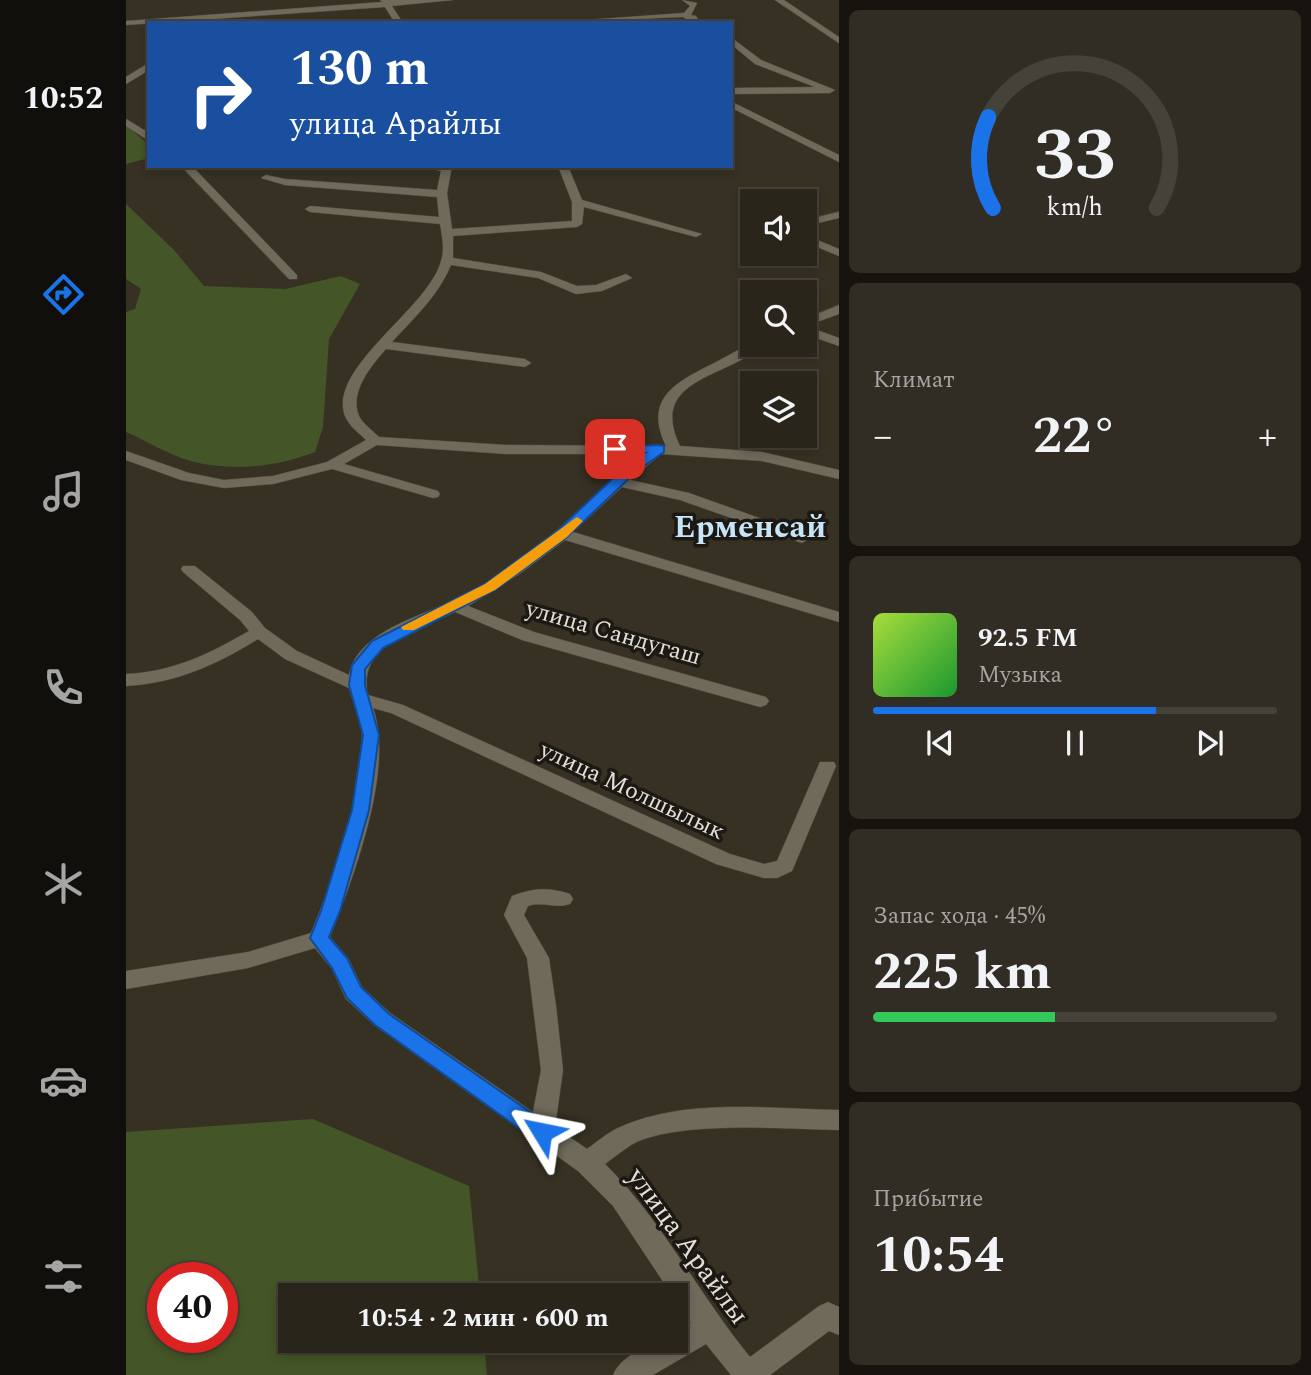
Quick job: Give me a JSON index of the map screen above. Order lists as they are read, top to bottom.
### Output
{
  "streets": {
    "street": ["улица Сандугаш", "улица Молшылык", "улица Арайлы"]
  },
  "districts": ["Ерменсай"],
  "page": {
    "tabs": "10:52",
    "turn": ["130 m", "улица Арайлы"],
    "tile": [
      "Климат",
      ["Запас хода · 45%", "225 km"],
      ["Прибытие", "10:54"]
    ],
    "heat": ["−", "22°", "+"],
    "song": ["92.5 FM", "Музыка"],
    "limit": "40",
    "trip": "10:54 · 2 мин · 600 m",
    "gauge": ["33", "km/h"]
  }
}
